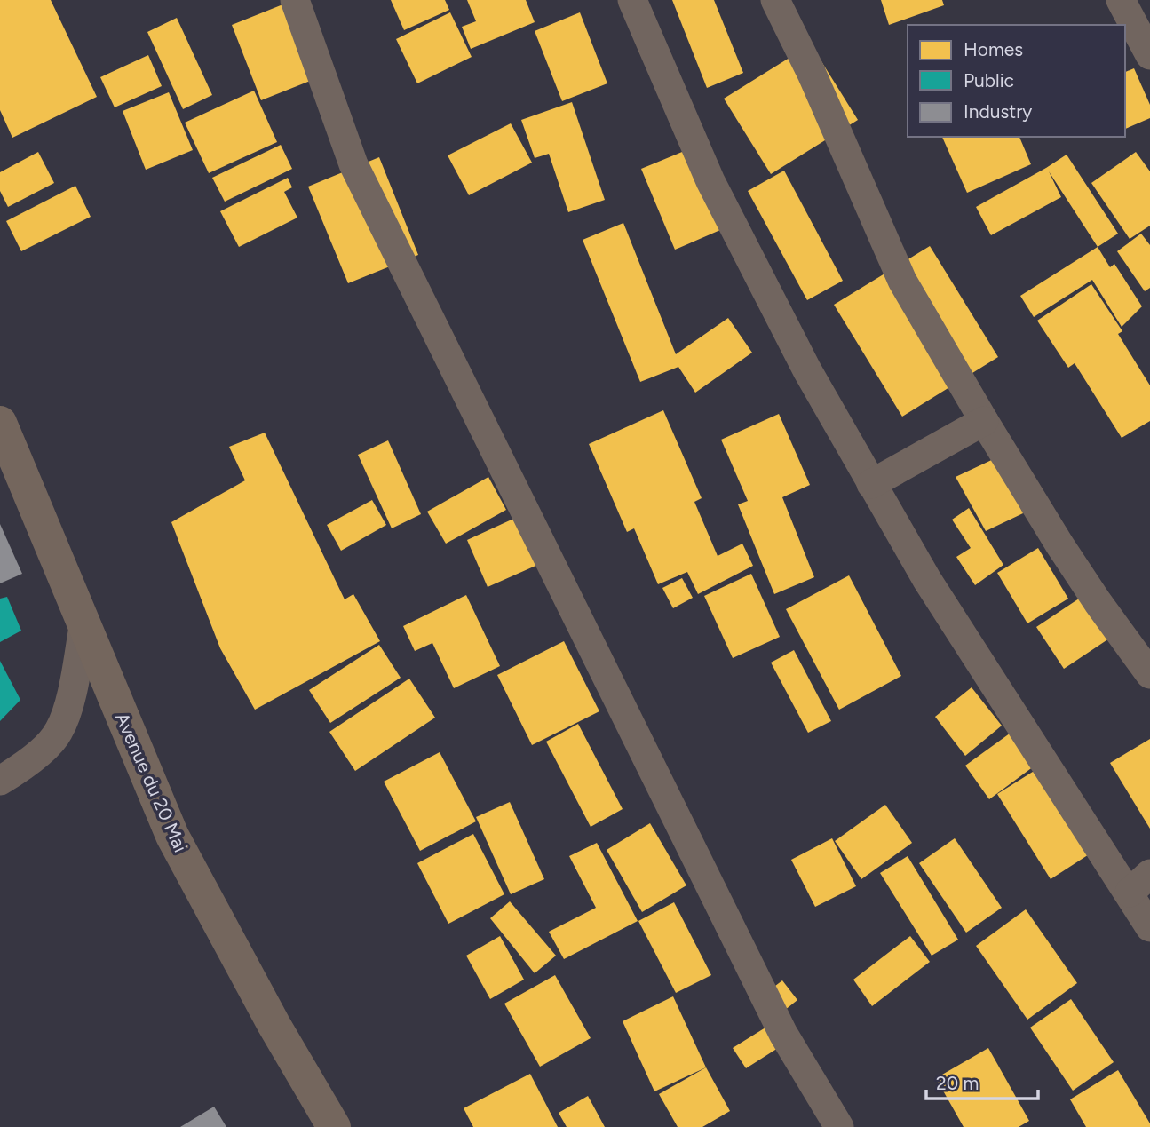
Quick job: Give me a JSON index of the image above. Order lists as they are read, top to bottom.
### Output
{
  "streets": {
    "main road": ["Avenue du 20 Mai"]
  },
  "legend": ["Homes", "Public", "Industry"],
  "scale_bar": "20 m"
}
